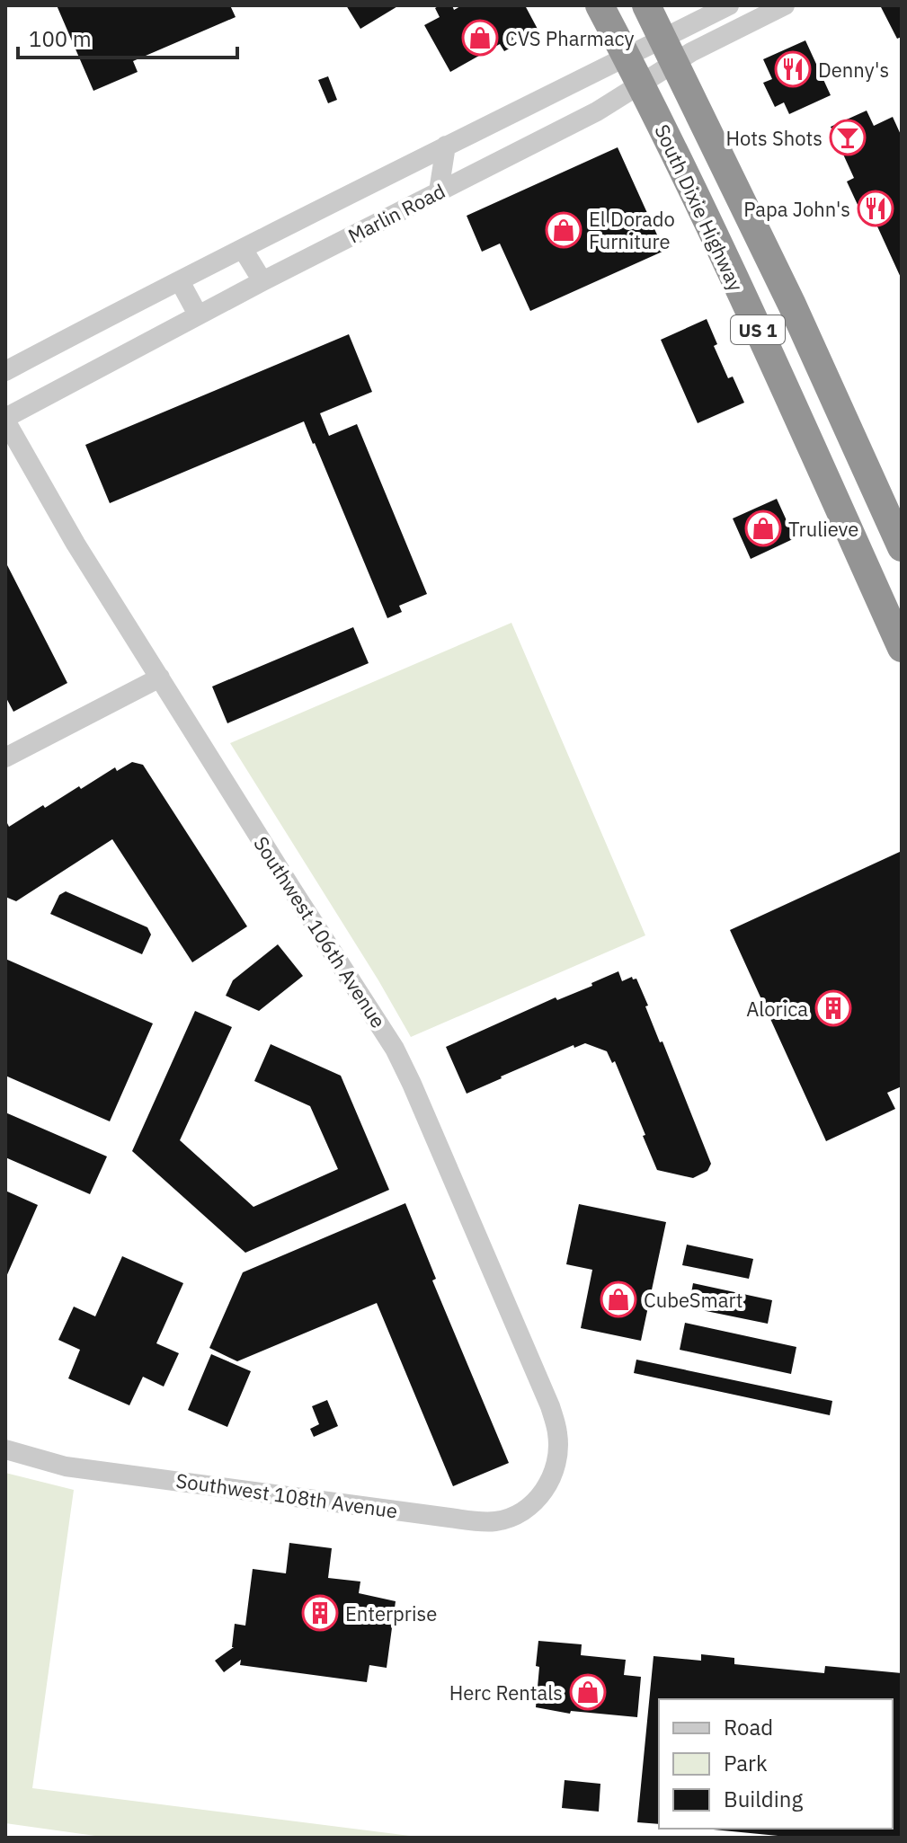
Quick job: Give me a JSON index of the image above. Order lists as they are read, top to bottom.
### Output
{
  "streets": {
    "highway": ["South Dixie Highway", "US 1"],
    "street": ["Marlin Road", "Southwest 106th Avenue", "Southwest 108th Avenue"]
  },
  "crossings": [
    ["South Dixie Highway", "Marlin Road"],
    ["Marlin Road", "Southwest 106th Avenue"],
    ["Southwest 106th Avenue", "Southwest 108th Avenue"]
  ],
  "places": {
    "shop": [
      "CVS Pharmacy",
      "El Dorado Furniture",
      "Trulieve",
      "CubeSmart",
      "Herc Rentals"
    ],
    "restaurant": ["Denny's", "Papa John's"],
    "bar": ["Hots Shots"],
    "building": ["Alorica", "Enterprise"]
  },
  "legend": ["Road", "Park", "Building"],
  "scale_bar": "100 m"
}
